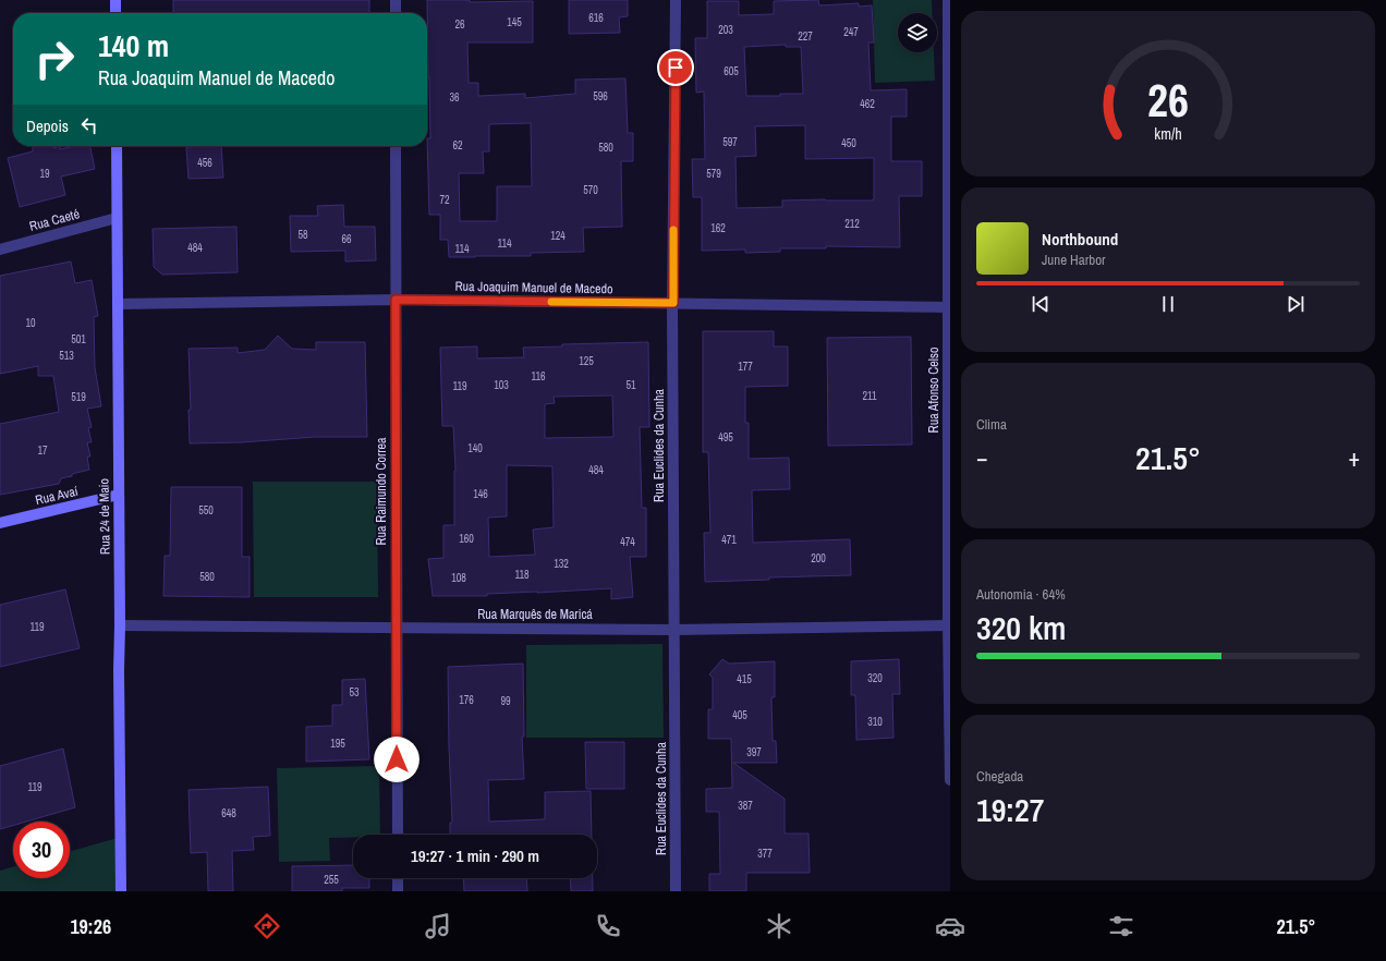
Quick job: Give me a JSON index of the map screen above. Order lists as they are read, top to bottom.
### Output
{
  "streets": {
    "street": [
      "Rua Caeté",
      "Rua Joaquim Manuel de Macedo",
      "Rua Afonso Celso",
      "Rua Euclides da Cunha",
      "Rua Raimundo Correa",
      "Rua Avaí",
      "Rua 24 de Maio",
      "Rua Marquês de Maricá"
    ]
  },
  "crossings": [
    ["Rua Caeté", "Rua 24 de Maio"],
    ["Rua Joaquim Manuel de Macedo", "Rua Afonso Celso"],
    ["Rua Joaquim Manuel de Macedo", "Rua Euclides da Cunha"],
    ["Rua Joaquim Manuel de Macedo", "Rua Raimundo Correa"],
    ["Rua Joaquim Manuel de Macedo", "Rua 24 de Maio"],
    ["Rua Afonso Celso", "Rua Marquês de Maricá"],
    ["Rua Euclides da Cunha", "Rua Marquês de Maricá"],
    ["Rua Raimundo Correa", "Rua Marquês de Maricá"],
    ["Rua Avaí", "Rua 24 de Maio"],
    ["Rua 24 de Maio", "Rua Marquês de Maricá"]
  ],
  "house_numbers": [
    "616",
    "145",
    "26",
    "203",
    "247",
    "227",
    "605",
    "596",
    "36",
    "462",
    "597",
    "450",
    "62",
    "580",
    "456",
    "19",
    "579",
    "570",
    "72",
    "212",
    "162",
    "58",
    "124",
    "66",
    "114",
    "484",
    "114",
    "10",
    "501",
    "513",
    "125",
    "177",
    "116",
    "103",
    "51",
    "119",
    "211",
    "519",
    "495",
    "140",
    "17",
    "484",
    "146",
    "550",
    "160",
    "471",
    "474",
    "200",
    "132",
    "118",
    "580",
    "108",
    "119",
    "320",
    "415",
    "53",
    "176",
    "99",
    "405",
    "310",
    "195",
    "397",
    "119",
    "387",
    "648",
    "377",
    "255"
  ],
  "page": {
    "turn": ["140 m", "Rua Joaquim Manuel de Macedo"],
    "then": "Depois",
    "song": ["Northbound", "June Harbor"],
    "tile": [
      "Clima",
      ["Autonomia · 64%", "320 km"],
      ["Chegada", "19:27"]
    ],
    "heat": ["−", "21.5°", "+"],
    "limit": "30",
    "trip": "19:27 · 1 min · 290 m",
    "tabs": ["19:26", "21.5°"],
    "gauge": ["26", "km/h"]
  }
}
